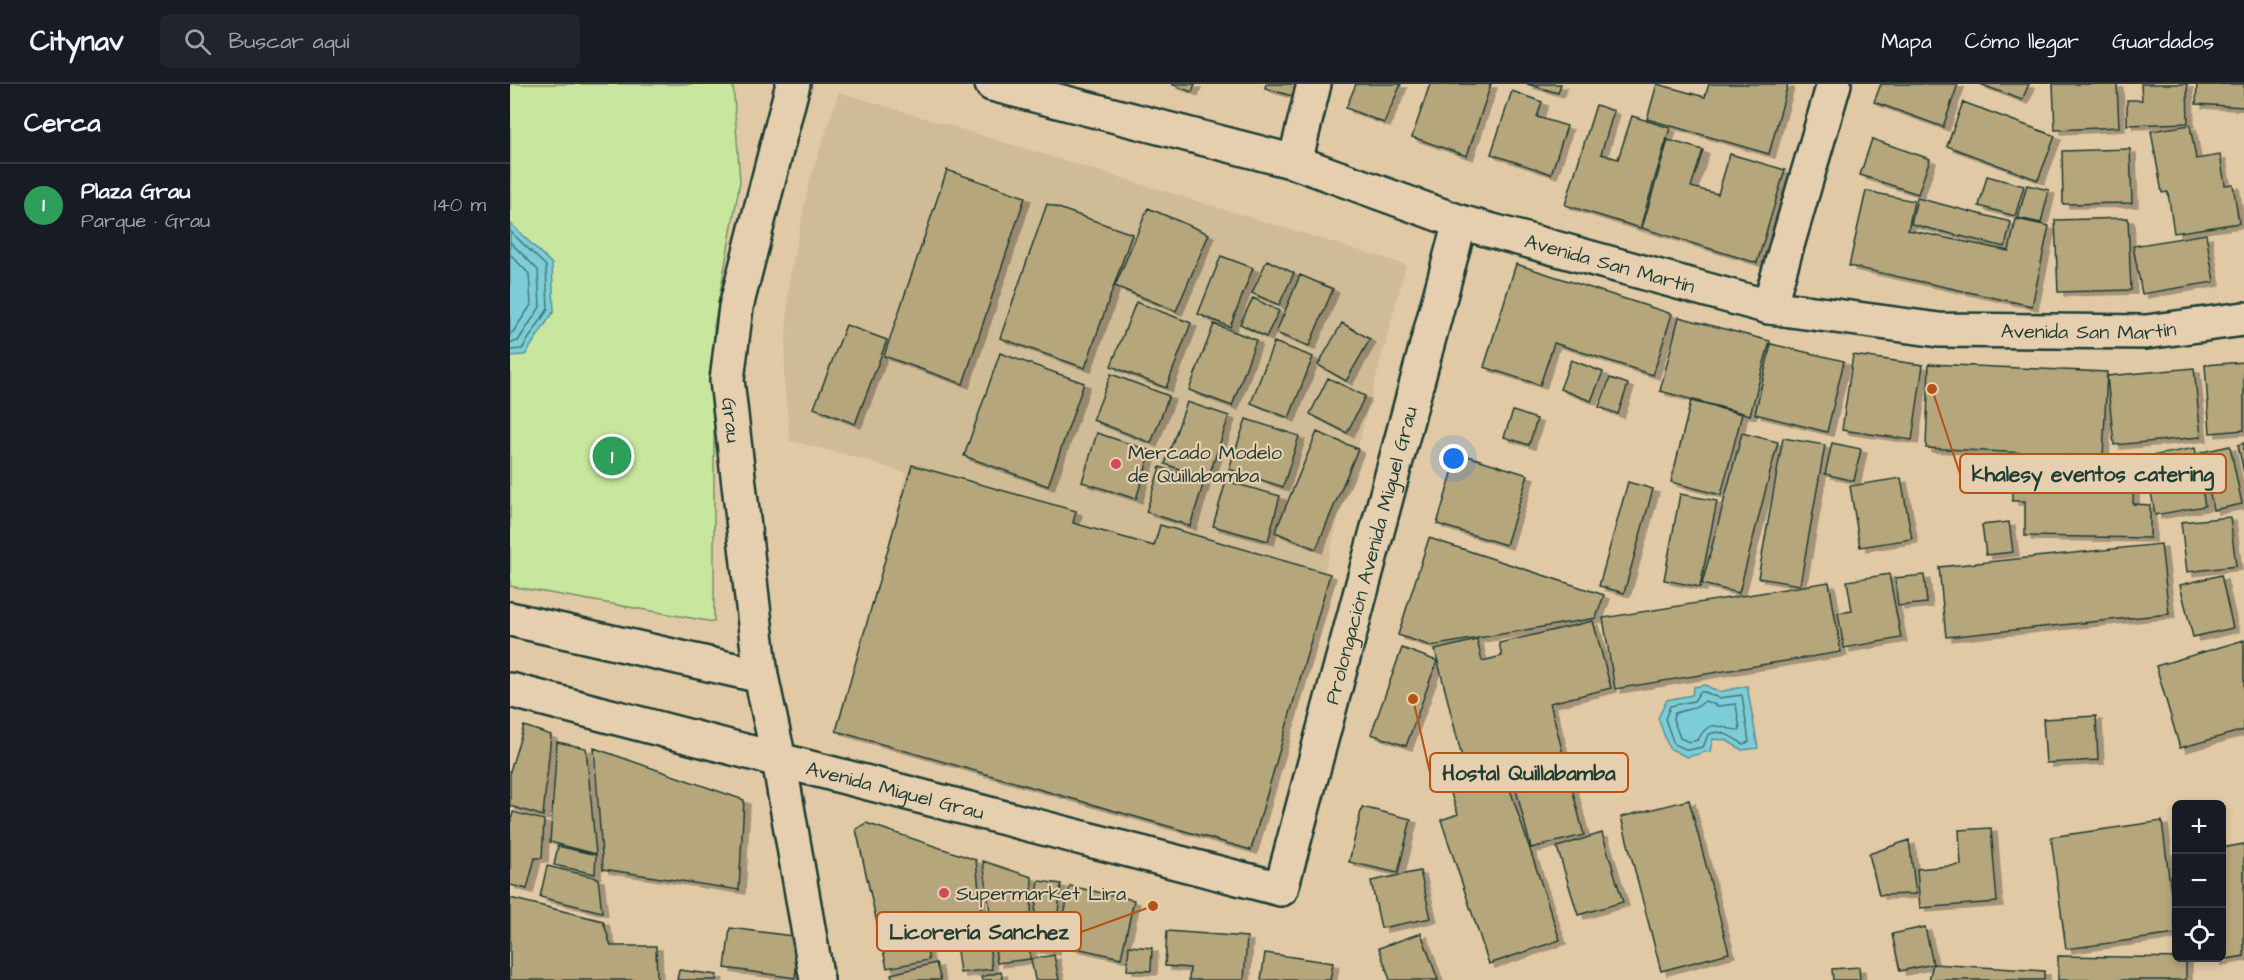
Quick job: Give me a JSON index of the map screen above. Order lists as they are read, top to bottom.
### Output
{
  "streets": {
    "main road": [
      "Avenida San Martín",
      "Grau",
      "Prolongación Avenida Miguel Grau",
      "Avenida Miguel Grau"
    ]
  },
  "crossings": [
    ["Avenida San Martín", "Prolongación Avenida Miguel Grau"],
    ["Grau", "Avenida Miguel Grau"],
    ["Prolongación Avenida Miguel Grau", "Avenida Miguel Grau"]
  ],
  "places": [
    "khalesy eventos catering",
    "Mercado Modelo de Quillabamba",
    "Hostal Quillabamba",
    "Supermarket Lira",
    "Licorería Sanchez"
  ],
  "page": {
    "header": "Citynav",
    "search": "Buscar aquí",
    "nav": ["Mapa", "Cómo llegar", "Guardados"],
    "heading": "Cerca",
    "list": [
      {
        "mark": "1",
        "name": "Plaza Grau",
        "note": "Parque · Grau",
        "value": "140 m"
      }
    ],
    "pins": "1",
    "map_buttons": ["+", "−"]
  }
}
